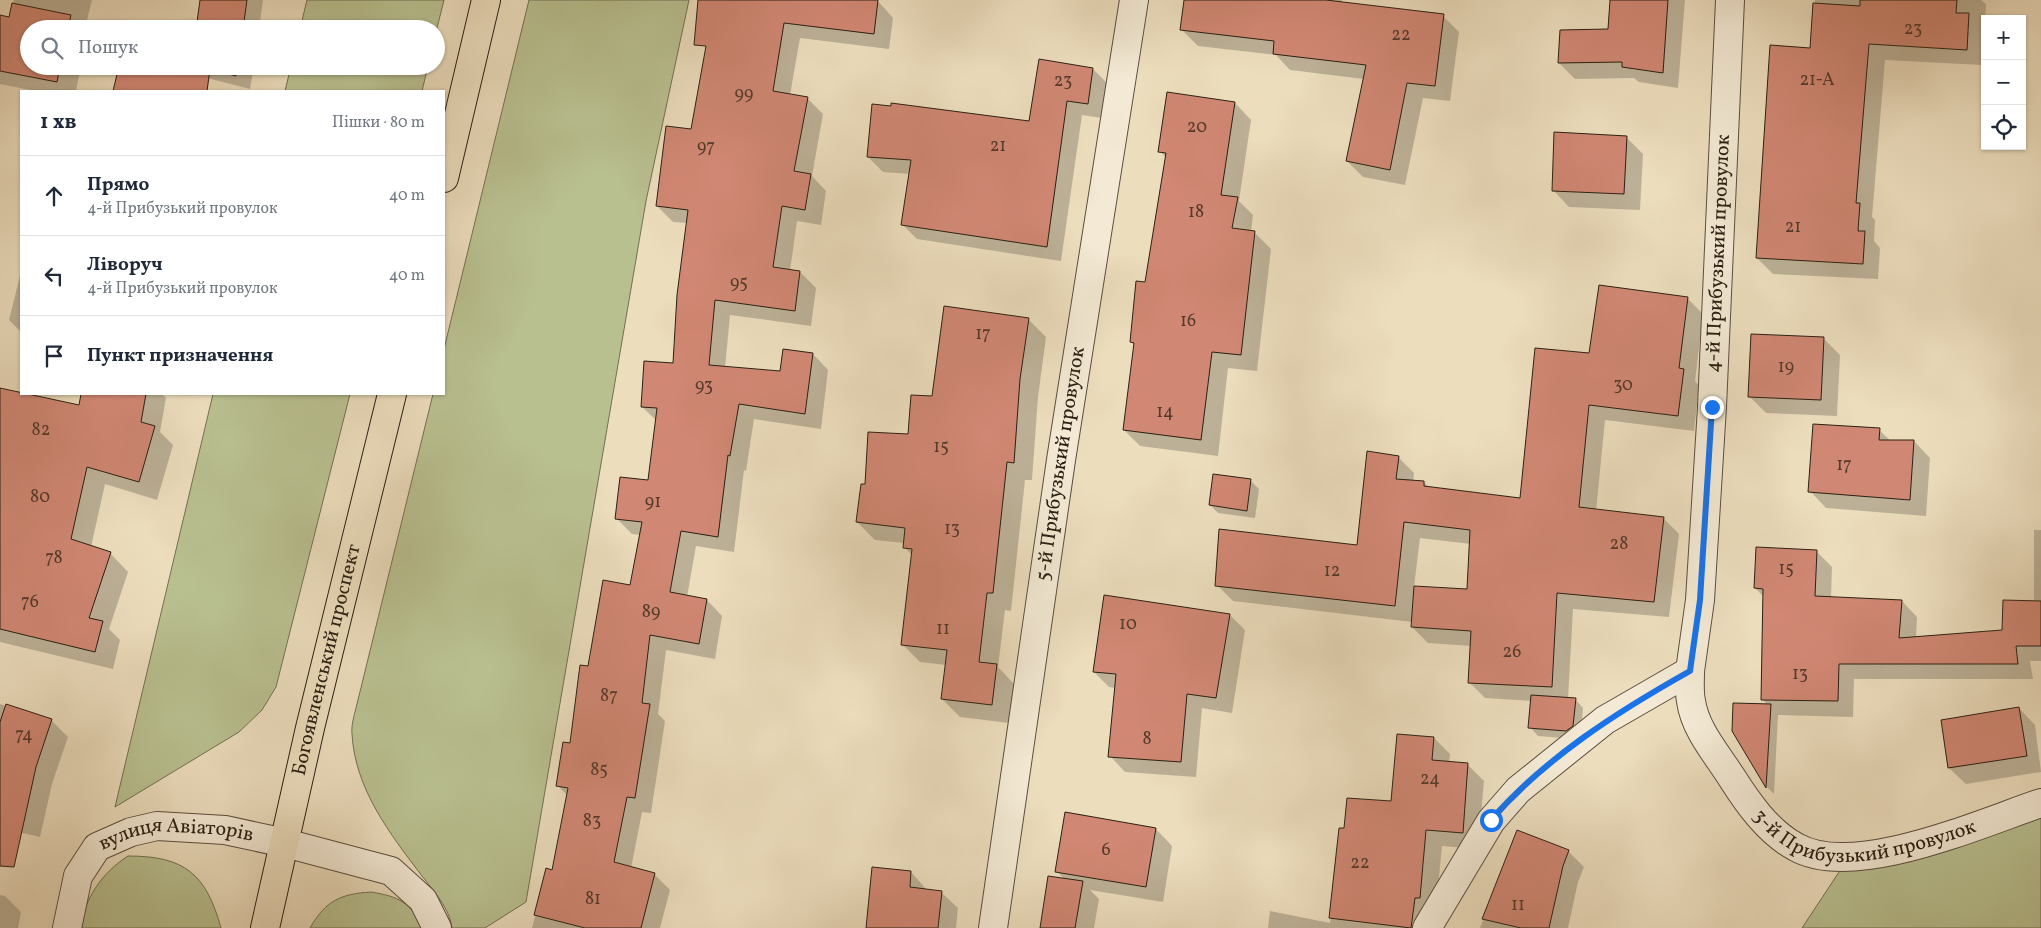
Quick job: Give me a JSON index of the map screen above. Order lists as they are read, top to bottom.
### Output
{
  "streets": {
    "main road": ["Богоявленський проспект"],
    "street": [
      "4-й Прибузький провулок",
      "5-й Прибузький провулок",
      "3-й Прибузький провулок",
      "вулиця Авіаторів"
    ]
  },
  "crossings": [
    ["4-й Прибузький провулок", "3-й Прибузький провулок"],
    ["Богоявленський проспект", "вулиця Авіаторів"]
  ],
  "house_numbers": [
    "23",
    "22",
    "21-А",
    "23",
    "99",
    "20",
    "21",
    "97",
    "18",
    "21",
    "95",
    "16",
    "17",
    "19",
    "30",
    "93",
    "14",
    "82",
    "15",
    "17",
    "80",
    "91",
    "13",
    "28",
    "78",
    "15",
    "12",
    "76",
    "89",
    "10",
    "11",
    "26",
    "13",
    "87",
    "74",
    "8",
    "85",
    "24",
    "83",
    "6",
    "22",
    "81",
    "11"
  ],
  "page": {
    "map_buttons": ["+", "−"],
    "search": "Пошук",
    "heading": ["1 хв", "Пішки · 80 m"],
    "list": [
      ["Прямо", "4-й Прибузький провулок", "40 m"],
      ["Ліворуч", "4-й Прибузький провулок", "40 m"],
      "Пункт призначення"
    ]
  }
}
